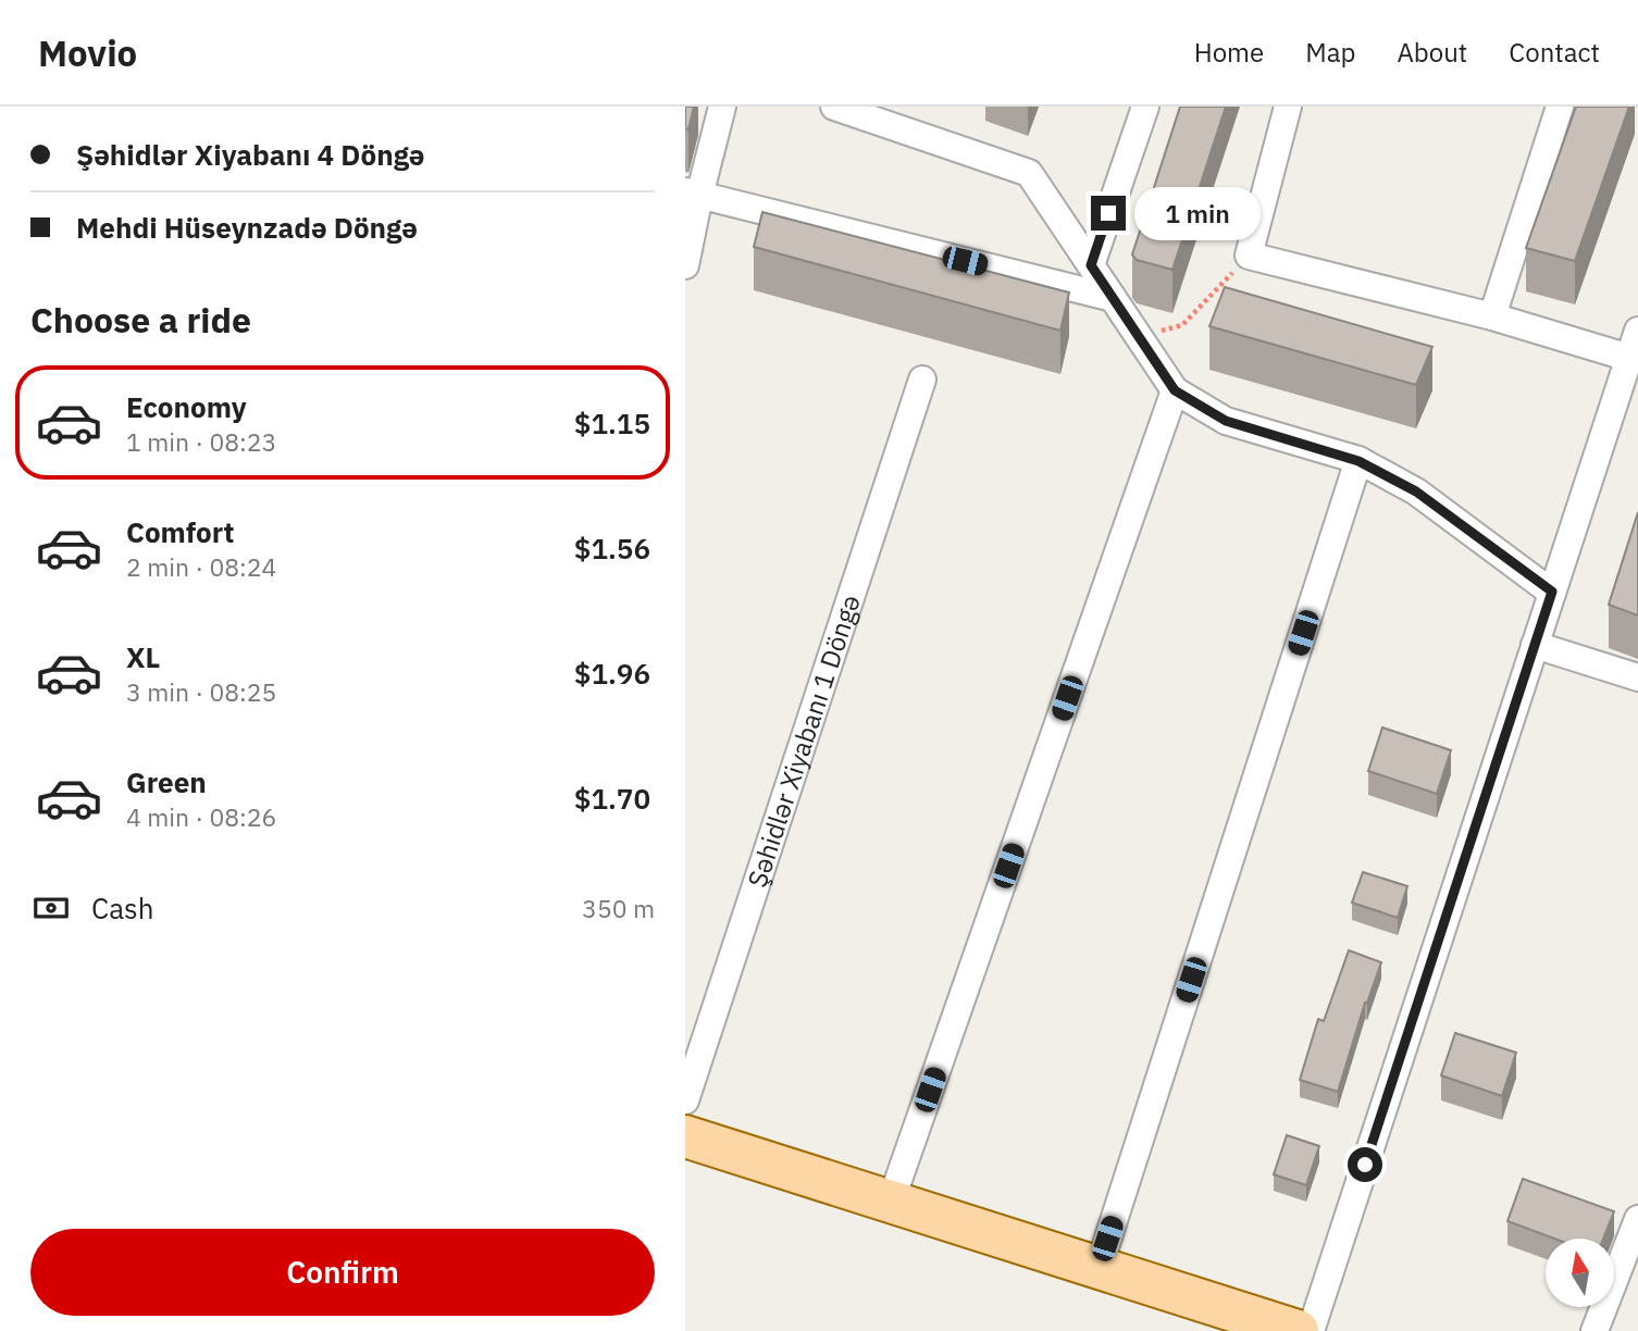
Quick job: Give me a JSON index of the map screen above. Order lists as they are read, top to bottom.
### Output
{
  "streets": {
    "street": ["Şəhidlər Xiyabanı 1 Döngə"]
  },
  "north": "top",
  "page": {
    "header": "Movio",
    "nav": [
      "Home",
      "Map",
      "About",
      "Contact"
    ],
    "banner": ["Şəhidlər Xiyabanı 4 Döngə", "Mehdi Hüseynzadə Döngə"],
    "bubble": "1 min",
    "heading": "Choose a ride",
    "list": [
      {
        "name": "Economy",
        "note": "1 min · 08:23",
        "value": "$1.15"
      },
      {
        "name": "Comfort",
        "note": "2 min · 08:24",
        "value": "$1.56"
      },
      {
        "name": "XL",
        "note": "3 min · 08:25",
        "value": "$1.96"
      },
      {
        "name": "Green",
        "note": "4 min · 08:26",
        "value": "$1.70"
      }
    ],
    "pay": ["Cash", "350 m"],
    "buttons": "Confirm"
  }
}
